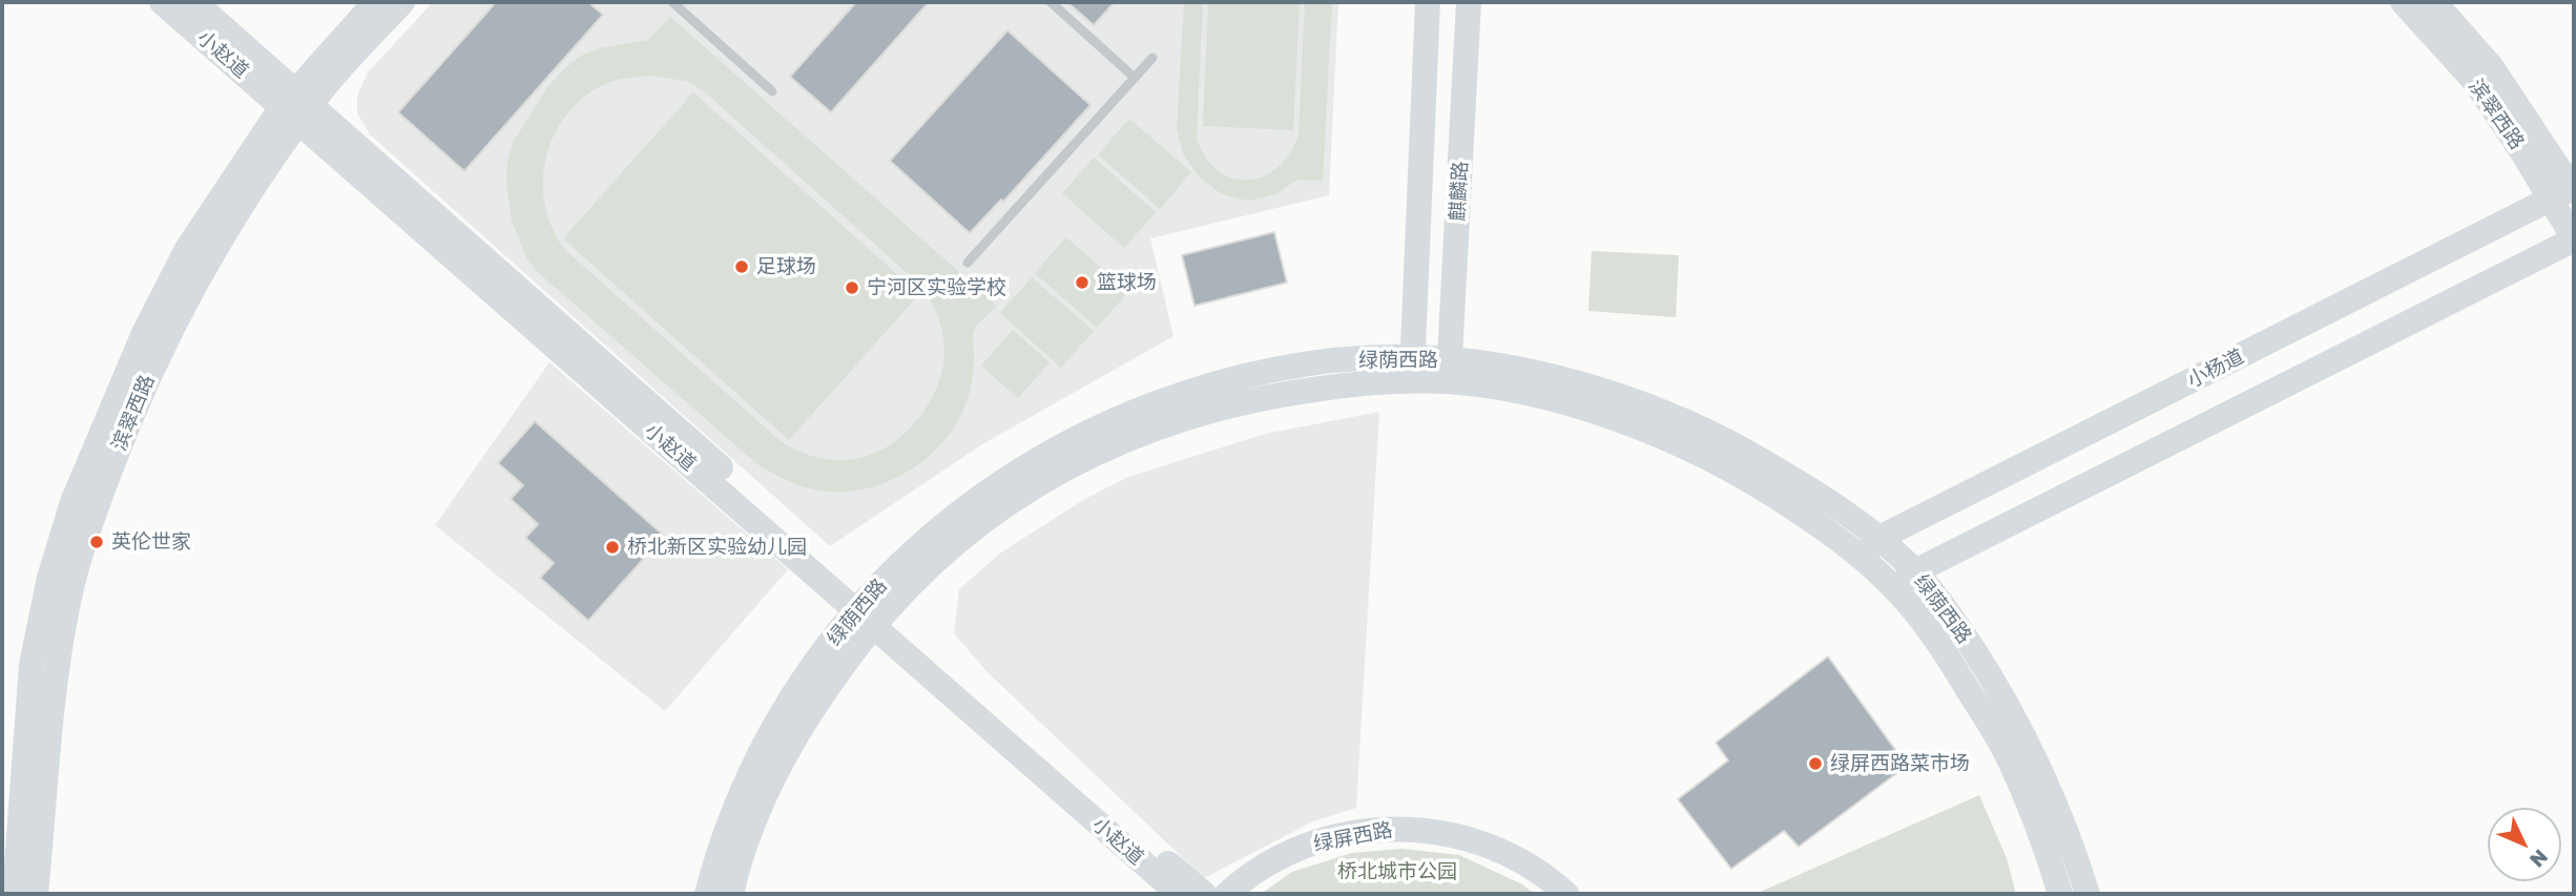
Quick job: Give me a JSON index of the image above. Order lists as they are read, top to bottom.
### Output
{
  "streets": {
    "main road": [
      "小赵道",
      "滨翠西路",
      "麒麟路",
      "绿荫西路",
      "小杨道",
      "绿屏西路"
    ]
  },
  "crossings": [
    ["小赵道", "滨翠西路"],
    ["小赵道", "绿荫西路"],
    ["滨翠西路", "小杨道"],
    ["麒麟路", "绿荫西路"],
    ["绿荫西路", "小杨道"]
  ],
  "parks": ["桥北城市公园"],
  "places": [
    "足球场",
    "篮球场",
    "宁河区实验学校",
    "英伦世家",
    "桥北新区实验幼儿园",
    "绿屏西路菜市场"
  ],
  "north": "bottom right"
}
